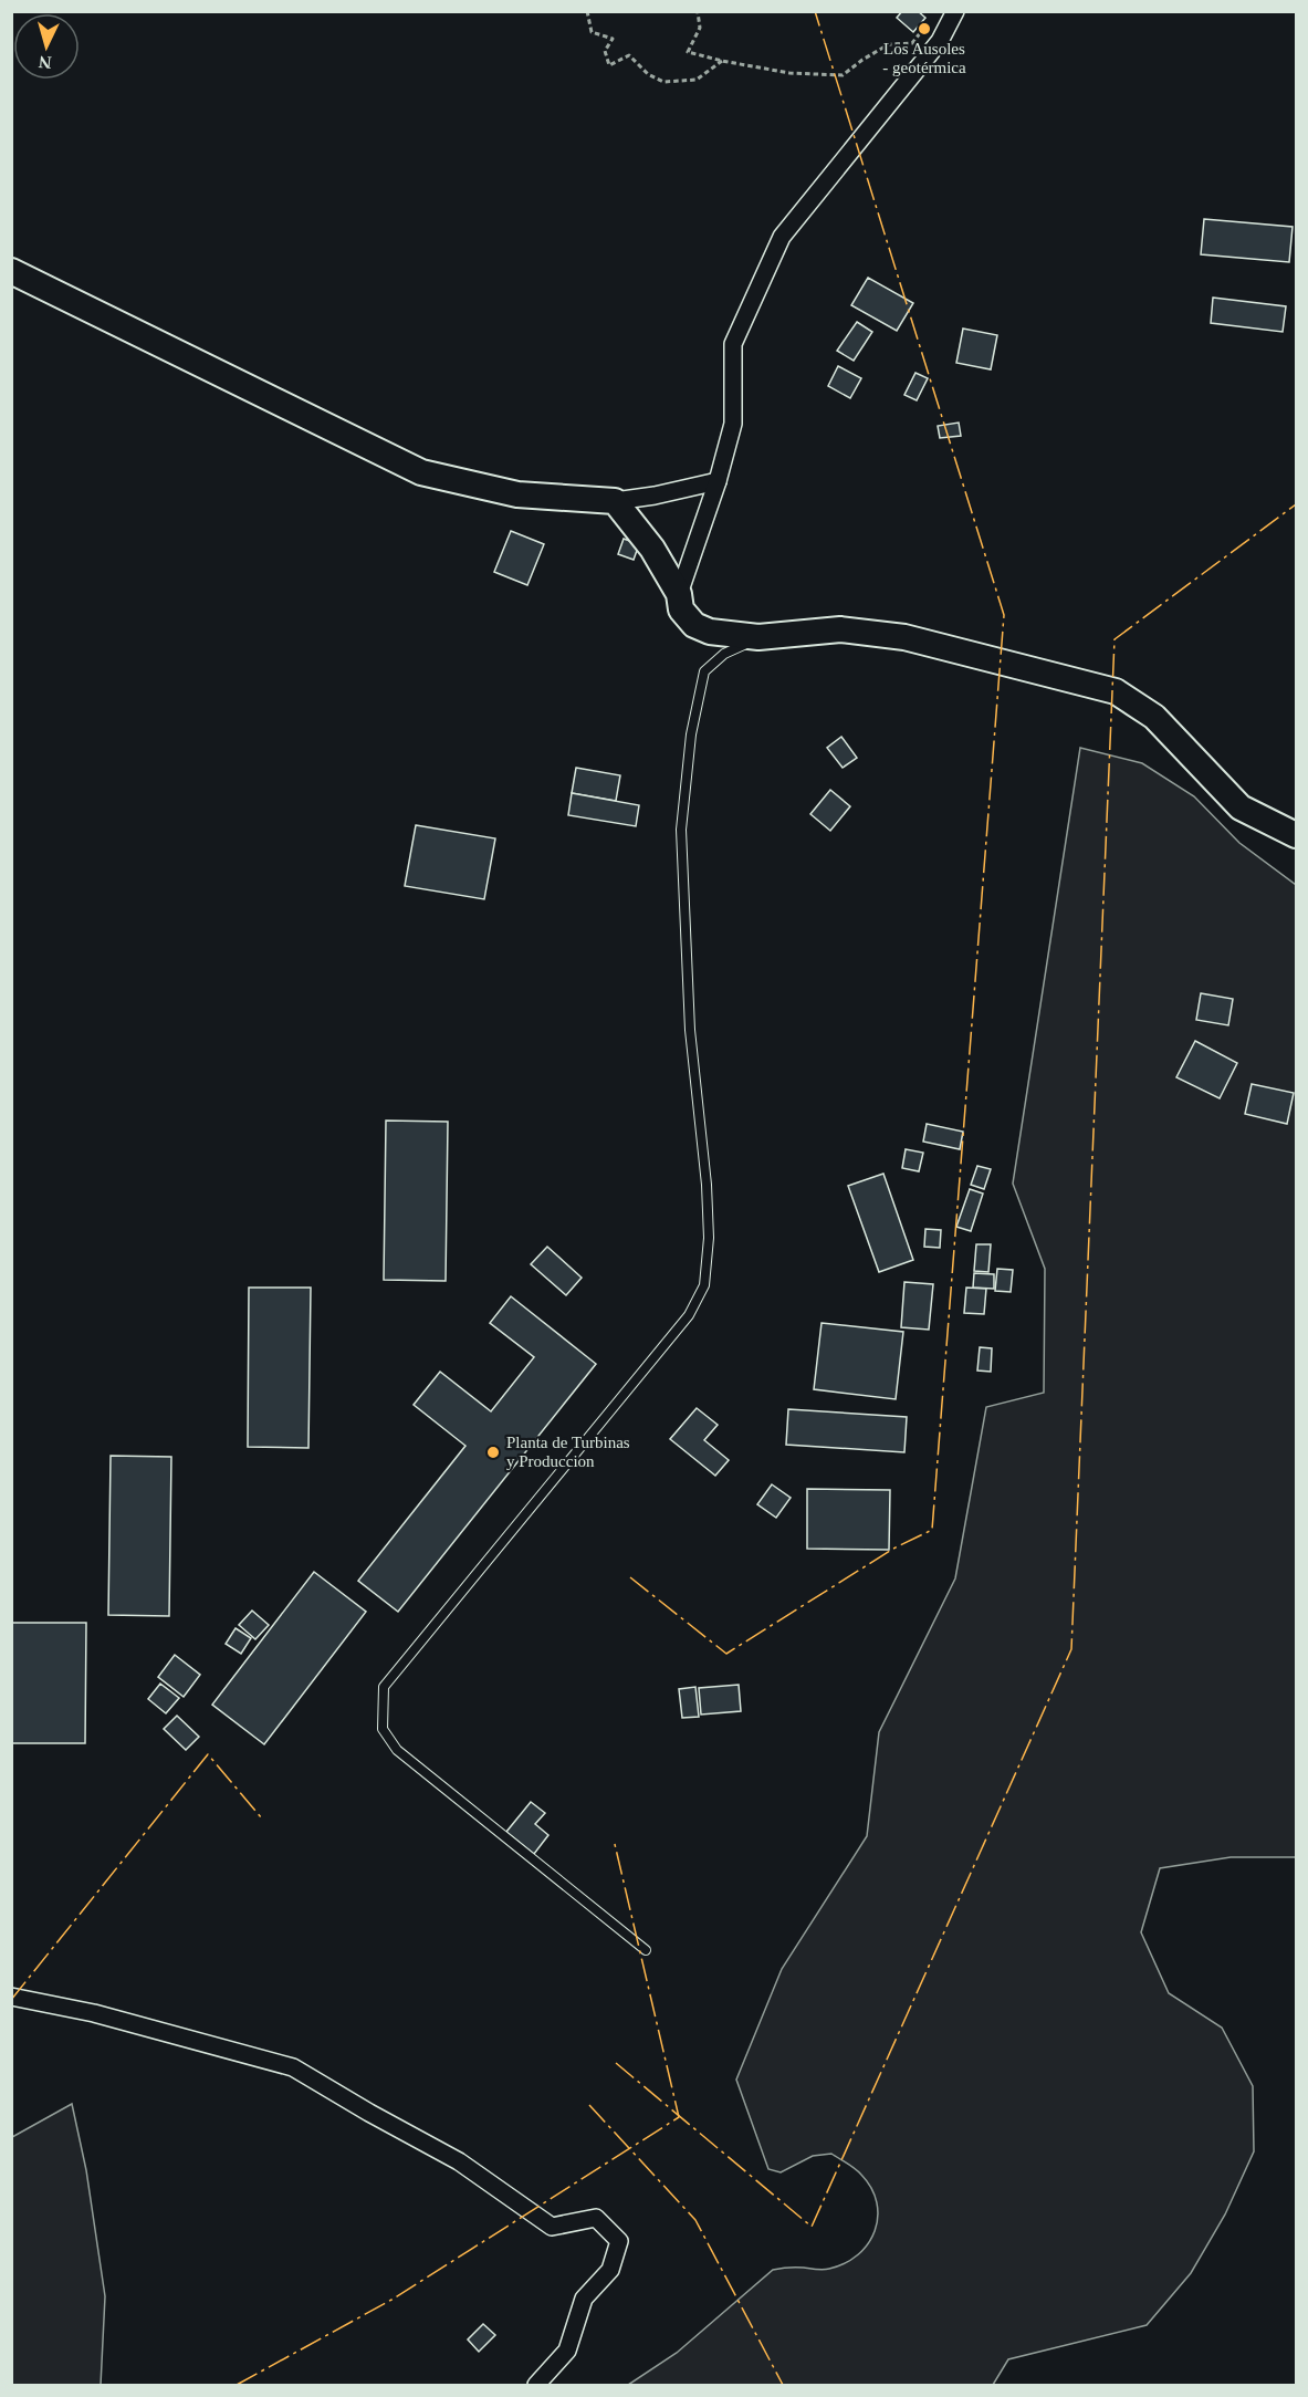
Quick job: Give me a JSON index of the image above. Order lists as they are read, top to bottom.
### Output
{
  "places": ["Los Ausoles - geotérmica", "Planta de Turbinas y Produccion"],
  "north": "bottom"
}
